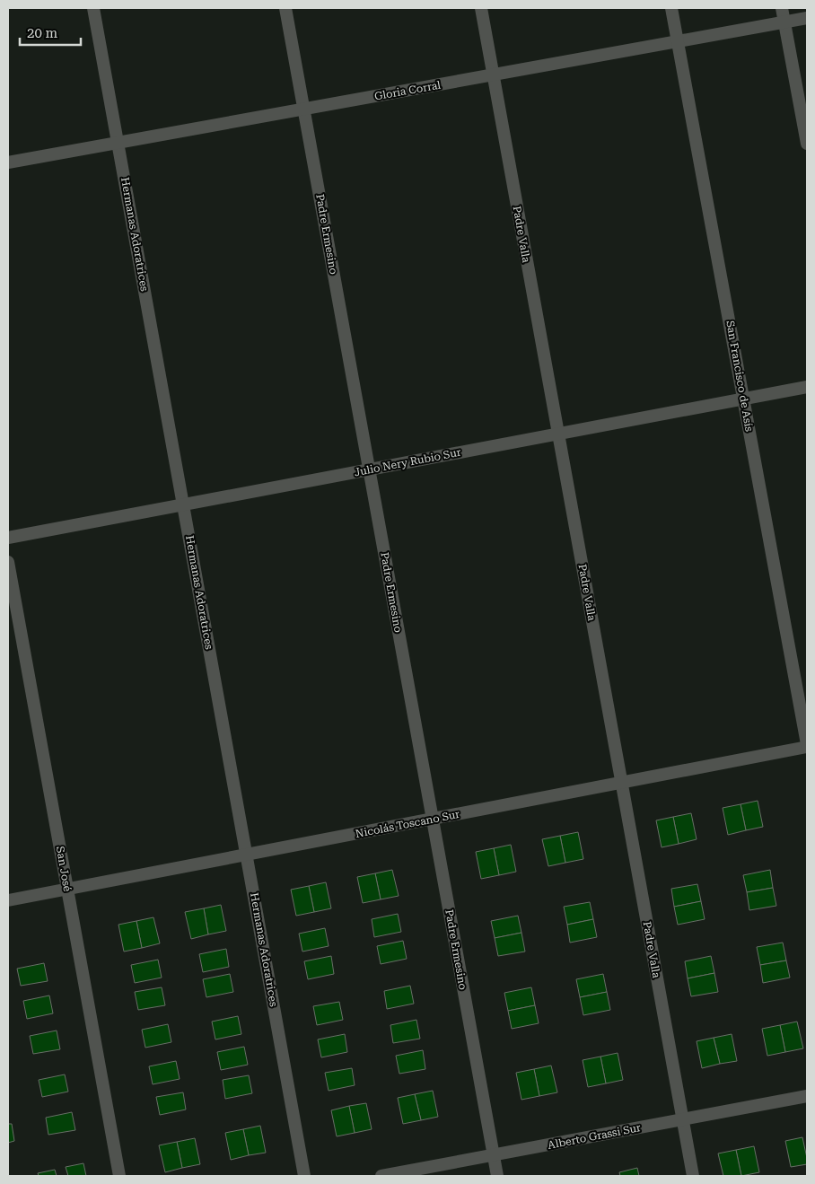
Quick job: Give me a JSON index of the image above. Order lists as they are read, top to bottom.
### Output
{
  "streets": {
    "street": [
      "Gloria Corral",
      "Hermanas Adoratrices",
      "Padre Ermesino",
      "Padre Valla",
      "San Francisco de Asís",
      "Julio Nery Rubio Sur",
      "Nicolás Toscano Sur",
      "San José",
      "Alberto Grassi Sur"
    ]
  },
  "crossings": [
    ["Gloria Corral", "Hermanas Adoratrices"],
    ["Gloria Corral", "Padre Ermesino"],
    ["Gloria Corral", "Padre Valla"],
    ["Gloria Corral", "San Francisco de Asís"],
    ["Hermanas Adoratrices", "Julio Nery Rubio Sur"],
    ["Hermanas Adoratrices", "Nicolás Toscano Sur"],
    ["Padre Ermesino", "Julio Nery Rubio Sur"],
    ["Padre Ermesino", "Nicolás Toscano Sur"],
    ["Padre Ermesino", "Alberto Grassi Sur"],
    ["Padre Valla", "Julio Nery Rubio Sur"],
    ["Padre Valla", "Nicolás Toscano Sur"],
    ["Padre Valla", "Alberto Grassi Sur"],
    ["San Francisco de Asís", "Julio Nery Rubio Sur"],
    ["San Francisco de Asís", "Nicolás Toscano Sur"],
    ["Nicolás Toscano Sur", "San José"]
  ],
  "scale_bar": "20 m"
}
